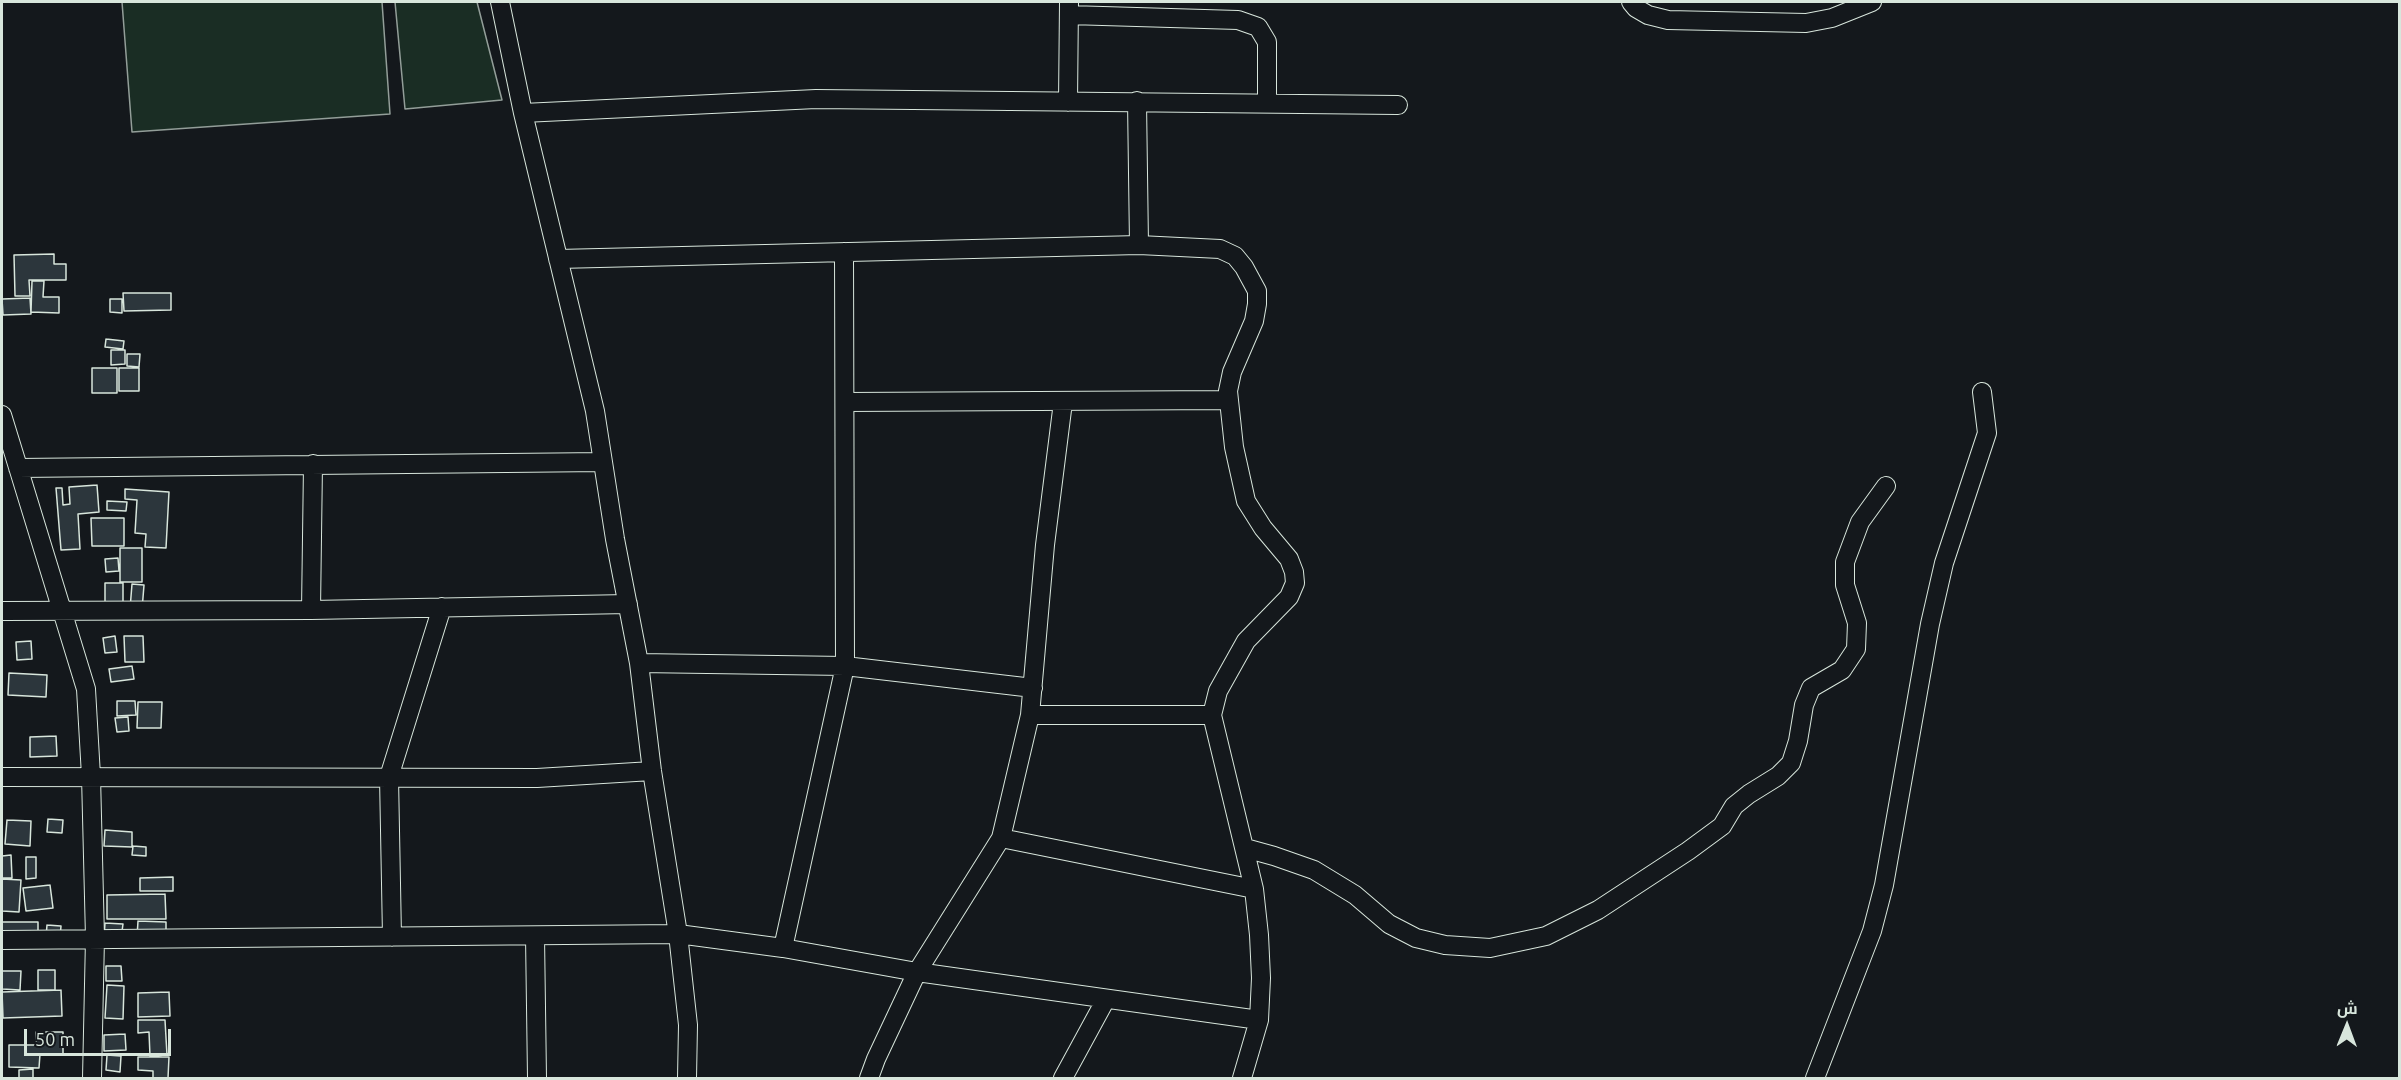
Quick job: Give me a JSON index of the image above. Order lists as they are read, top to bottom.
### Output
{
  "scale_bar": "50 m",
  "north": "top"
}
